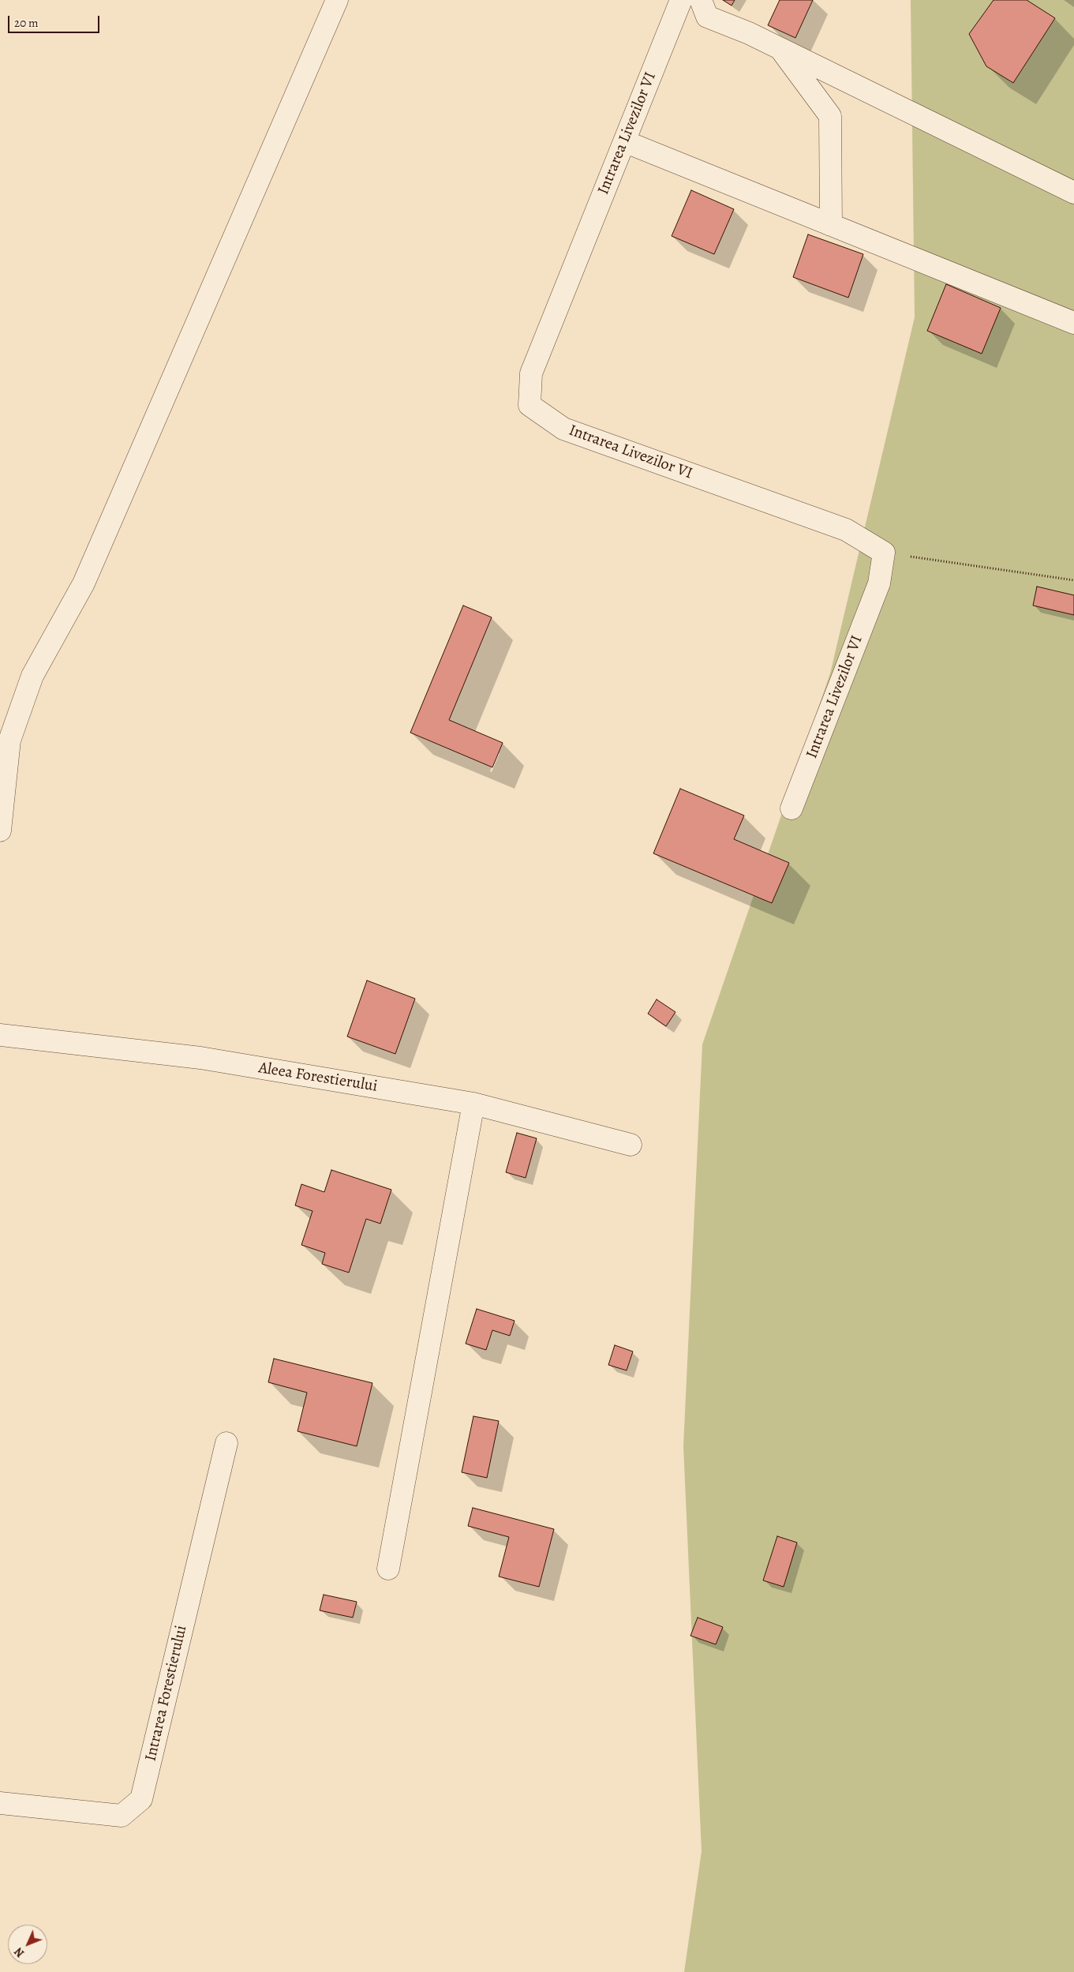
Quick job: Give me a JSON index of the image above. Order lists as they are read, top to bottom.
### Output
{
  "streets": {
    "street": ["Intrarea Livezilor VI", "Aleea Forestierului", "Intrarea Forestierului"]
  },
  "scale_bar": "20 m",
  "north": "bottom left"
}
